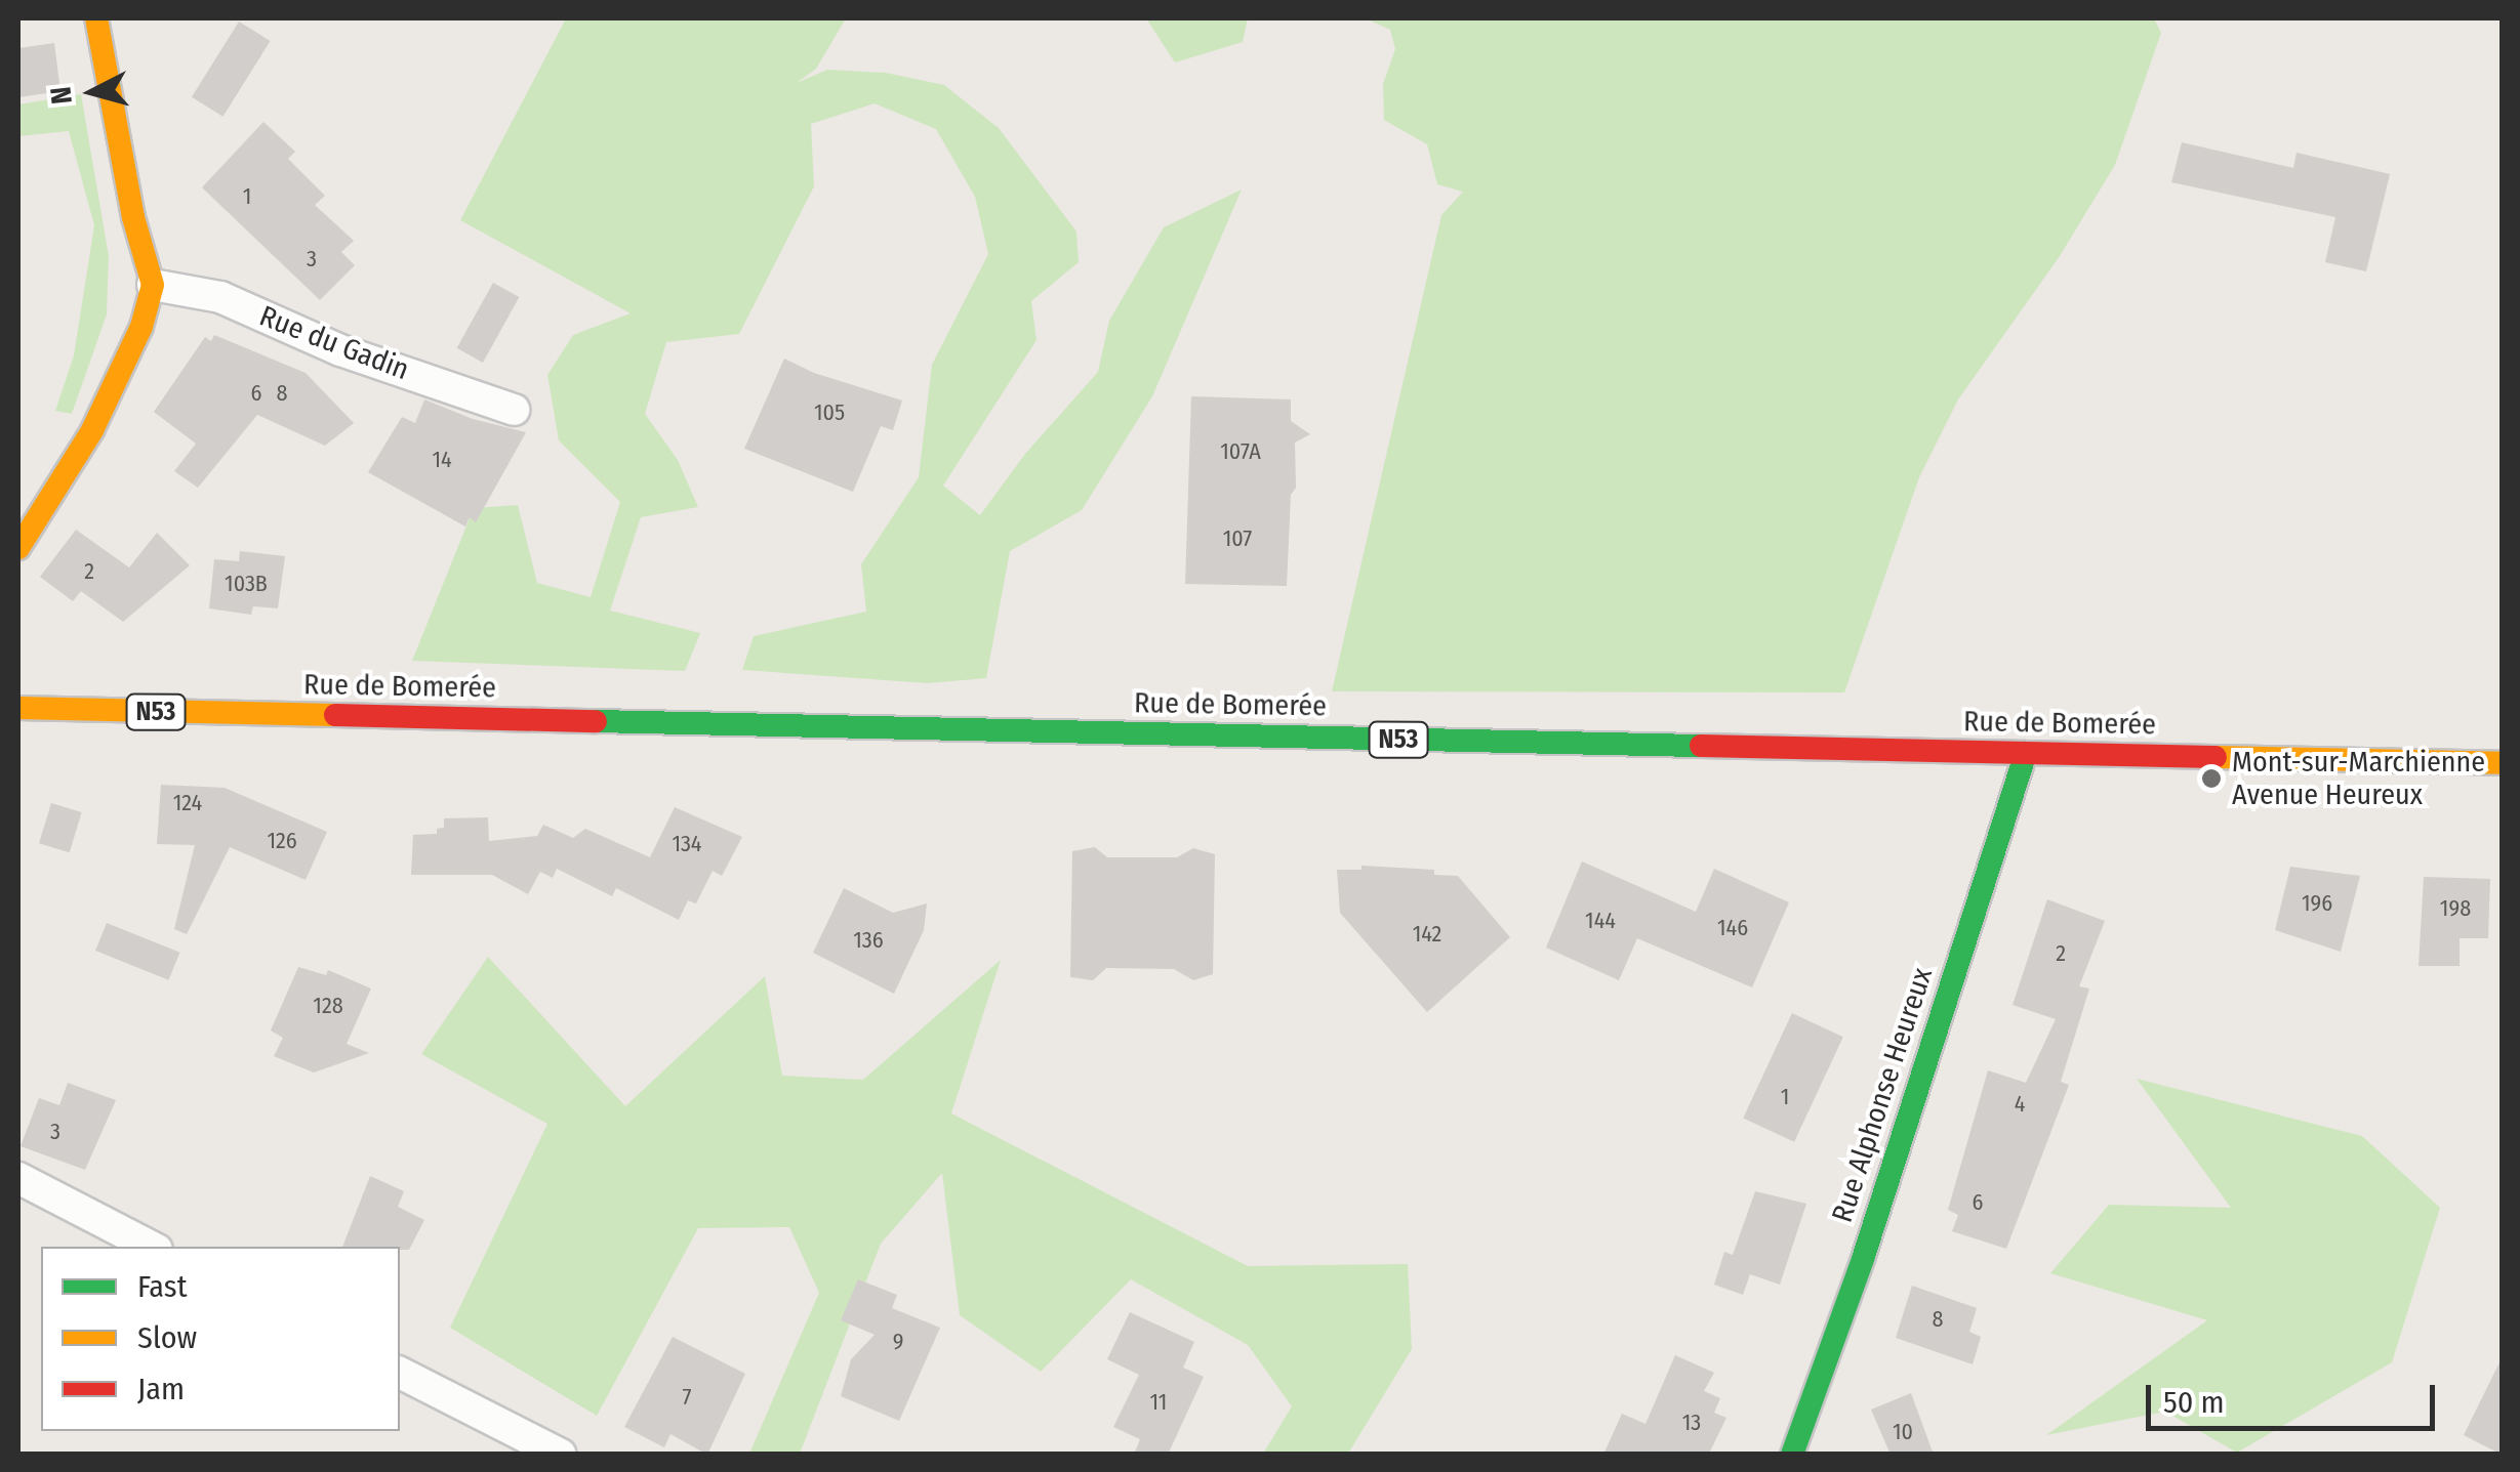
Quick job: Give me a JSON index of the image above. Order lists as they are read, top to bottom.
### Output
{
  "streets": {
    "main road": ["Rue de Bomerée", "N53", "Rue Alphonse Heureux"],
    "street": ["Rue du Gadin"]
  },
  "crossings": [
    ["Rue de Bomerée", "Rue Alphonse Heureux"]
  ],
  "places": ["Mont-sur-Marchienne Avenue Heureux"],
  "house_numbers": [
    "1",
    "3",
    "6",
    "8",
    "105",
    "107A",
    "14",
    "107",
    "2",
    "103B",
    "124",
    "126",
    "134",
    "196",
    "198",
    "144",
    "146",
    "142",
    "136",
    "2",
    "128",
    "1",
    "4",
    "3",
    "6",
    "8",
    "9",
    "7",
    "11",
    "13",
    "10"
  ],
  "legend": ["Fast", "Slow", "Jam"],
  "scale_bar": "50 m",
  "north": "left"
}
